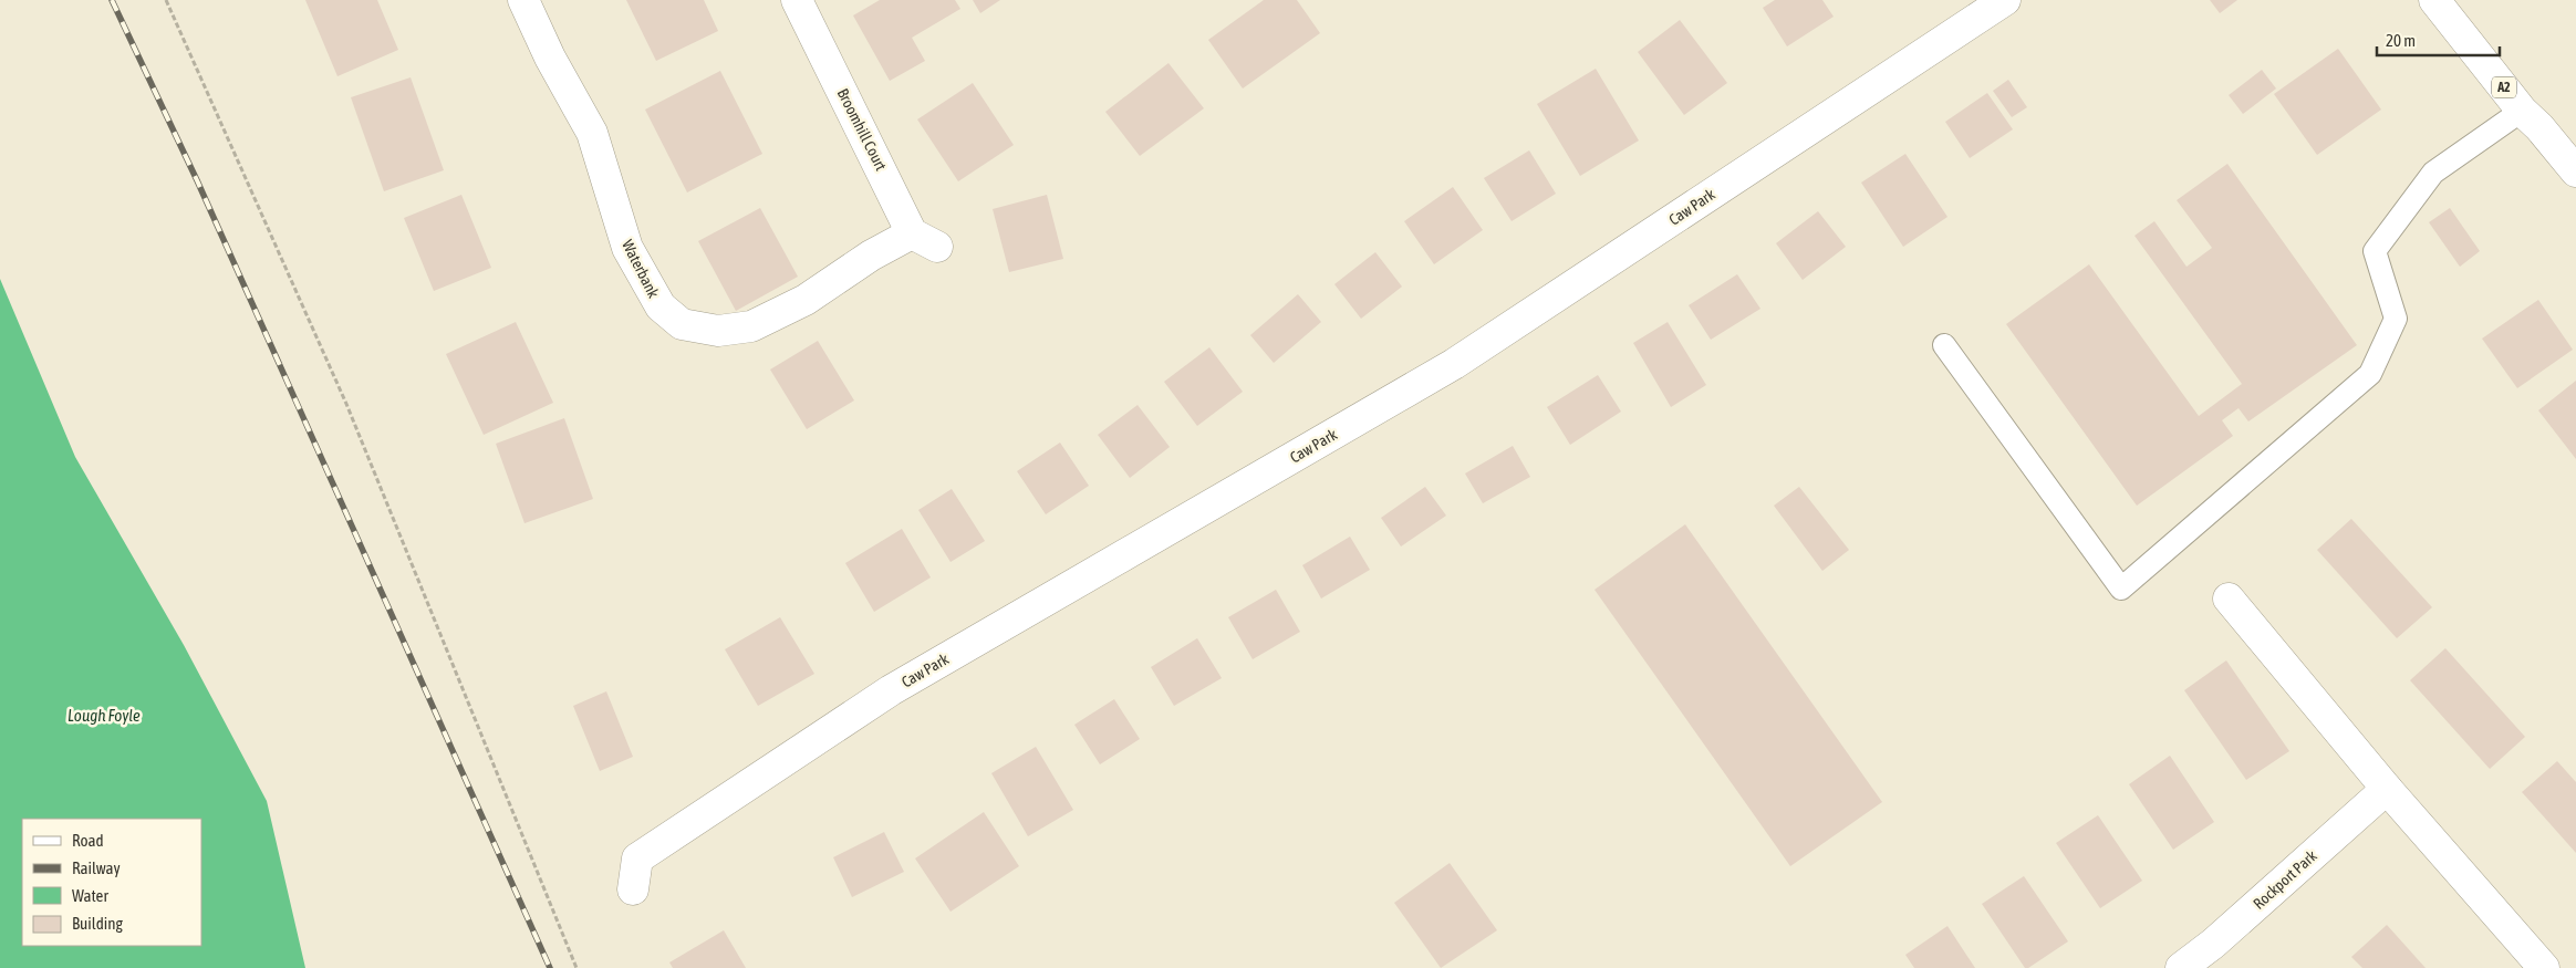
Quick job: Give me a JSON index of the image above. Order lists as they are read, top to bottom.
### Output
{
  "streets": {
    "main road": [
      "A2",
      "Broomhill Court",
      "Caw Park",
      "Waterbank",
      "Rockport Park"
    ]
  },
  "crossings": [
    ["Broomhill Court", "Waterbank"]
  ],
  "water": ["Lough Foyle"],
  "legend": [
    "Road",
    "Railway",
    "Water",
    "Building"
  ],
  "scale_bar": "20 m"
}
